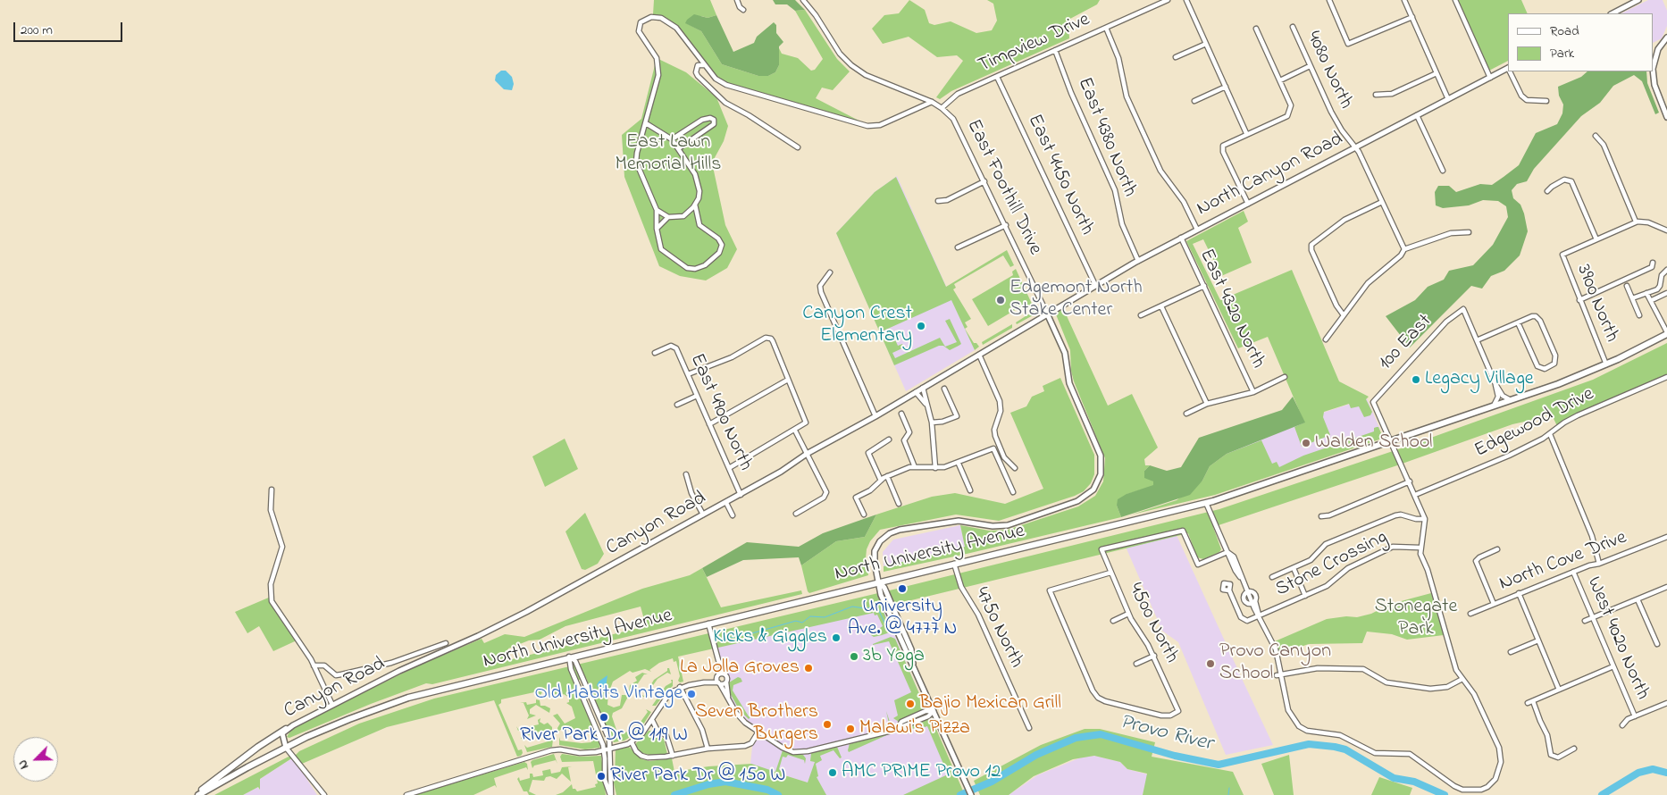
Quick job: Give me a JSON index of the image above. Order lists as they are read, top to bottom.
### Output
{
  "streets": {
    "highway": ["North University Avenue"],
    "main road": ["North Canyon Road", "East Foothill Drive", "Canyon Road"],
    "street": [
      "Timpview Drive",
      "4080 North",
      "East 4380 North",
      "East 4450 North",
      "3900 North",
      "East 4320 North",
      "100 East",
      "East 4900 North",
      "Edgewood Drive",
      "North Cove Drive",
      "Stone Crossing",
      "4500 North",
      "4750 North",
      "West 4020 North"
    ]
  },
  "crossings": [
    ["Timpview Drive", "East 4380 North"],
    ["Timpview Drive", "East 4450 North"],
    ["Timpview Drive", "East Foothill Drive"],
    ["4080 North", "North Canyon Road"],
    ["East 4380 North", "North Canyon Road"],
    ["East 4450 North", "North Canyon Road"],
    ["North Canyon Road", "East Foothill Drive"],
    ["North Canyon Road", "East 4320 North"],
    ["North Canyon Road", "Canyon Road"],
    ["East Foothill Drive", "Canyon Road"],
    ["East Foothill Drive", "North University Avenue"],
    ["3900 North", "North University Avenue"],
    ["100 East", "North University Avenue"],
    ["East 4900 North", "Canyon Road"],
    ["Canyon Road", "North University Avenue"],
    ["North University Avenue", "4750 North"],
    ["North Cove Drive", "West 4020 North"]
  ],
  "water": ["Provo River"],
  "parks": ["East Lawn Memorial Hills", "Stonegate Park"],
  "places": [
    "Edgemont North Stake Center",
    "Canyon Crest Elementary",
    "Legacy Village",
    "Walden School",
    "University Ave. @ 4777 N",
    "Kicks & Giggles",
    "3b Yoga",
    "Provo Canyon School",
    "La Jolla Groves",
    "Old Habits Vintage",
    "Bajio Mexican Grill",
    "River Park Dr @ 119 W",
    "Seven Brothers Burgers",
    "Malawi's Pizza",
    "AMC PRIME Provo 12",
    "River Park Dr @ 150 W"
  ],
  "legend": ["Road", "Park"],
  "scale_bar": "200 m",
  "north": "bottom left"
}
